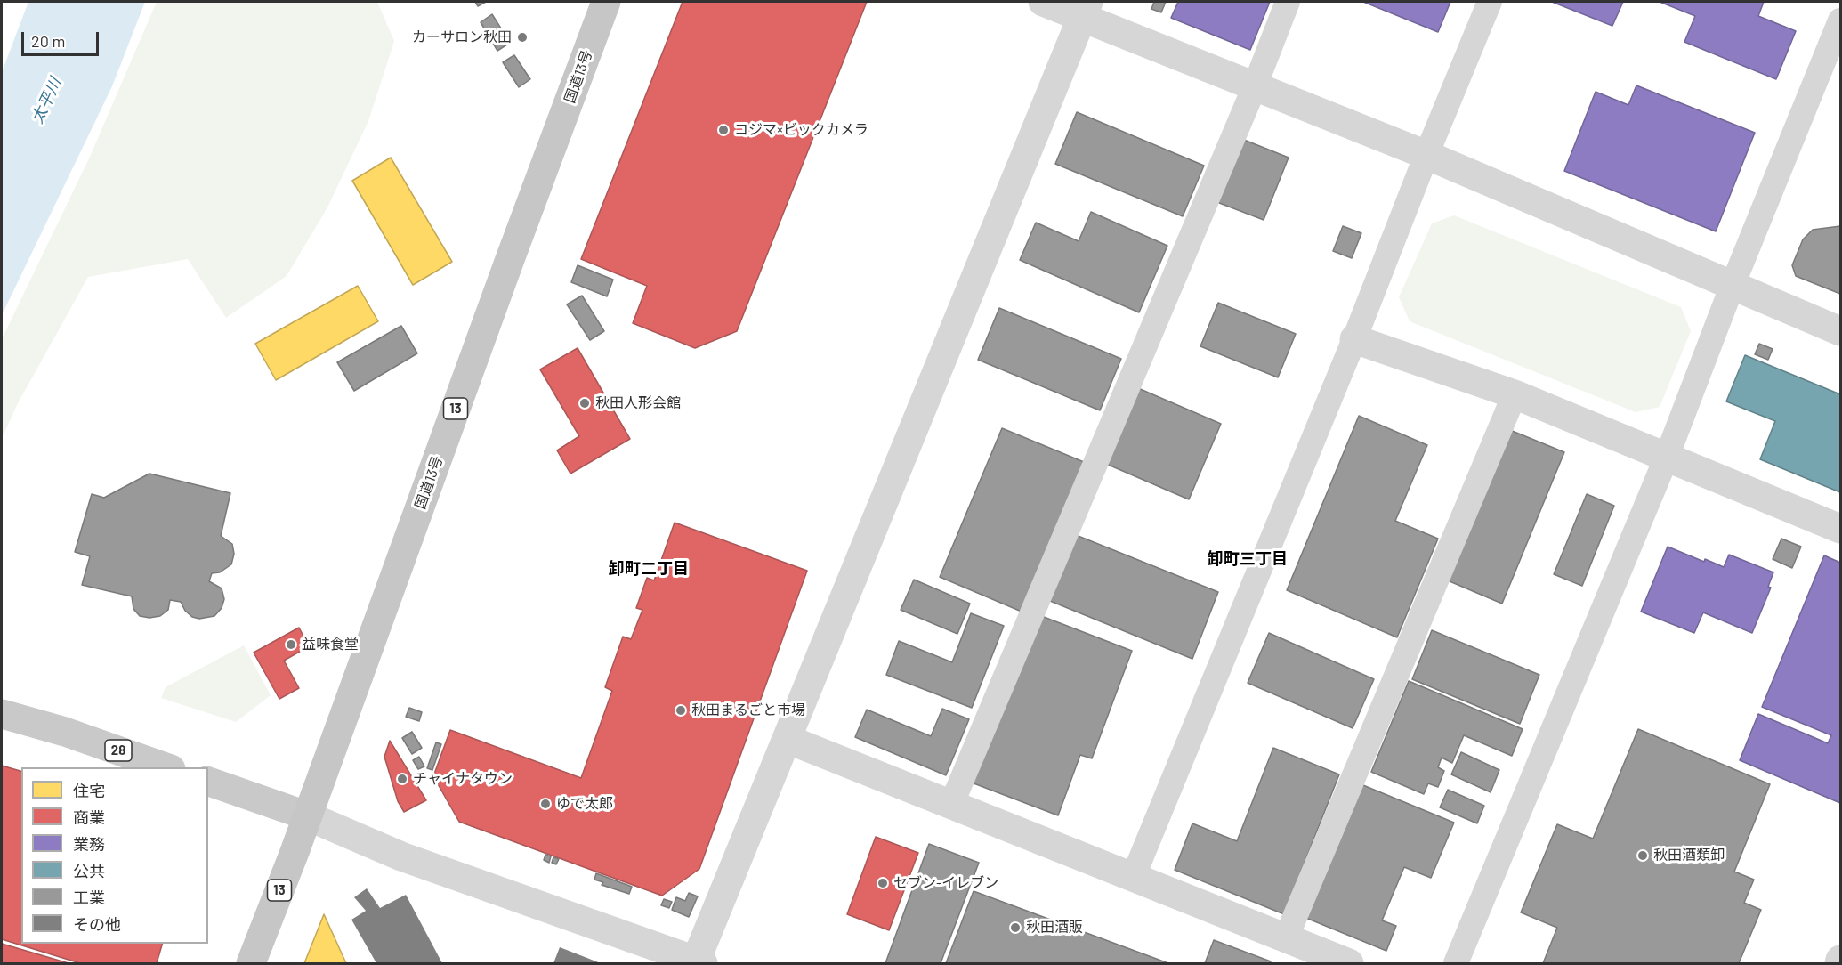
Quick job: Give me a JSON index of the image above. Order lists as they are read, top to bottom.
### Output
{
  "streets": {
    "highway": ["国道13号", "13"],
    "main road": ["28"]
  },
  "districts": ["卸町三丁目", "卸町二丁目"],
  "water": ["太平川"],
  "places": [
    "カーサロン秋田",
    "コジマ×ビックカメラ",
    "秋田人形会館",
    "益味食堂",
    "秋田まるごと市場",
    "チャイナタウン",
    "ゆで太郎",
    "秋田酒類卸",
    "セブン-イレブン",
    "秋田酒販"
  ],
  "legend": [
    "住宅",
    "商業",
    "業務",
    "公共",
    "工業",
    "その他"
  ],
  "scale_bar": "20 m"
}
